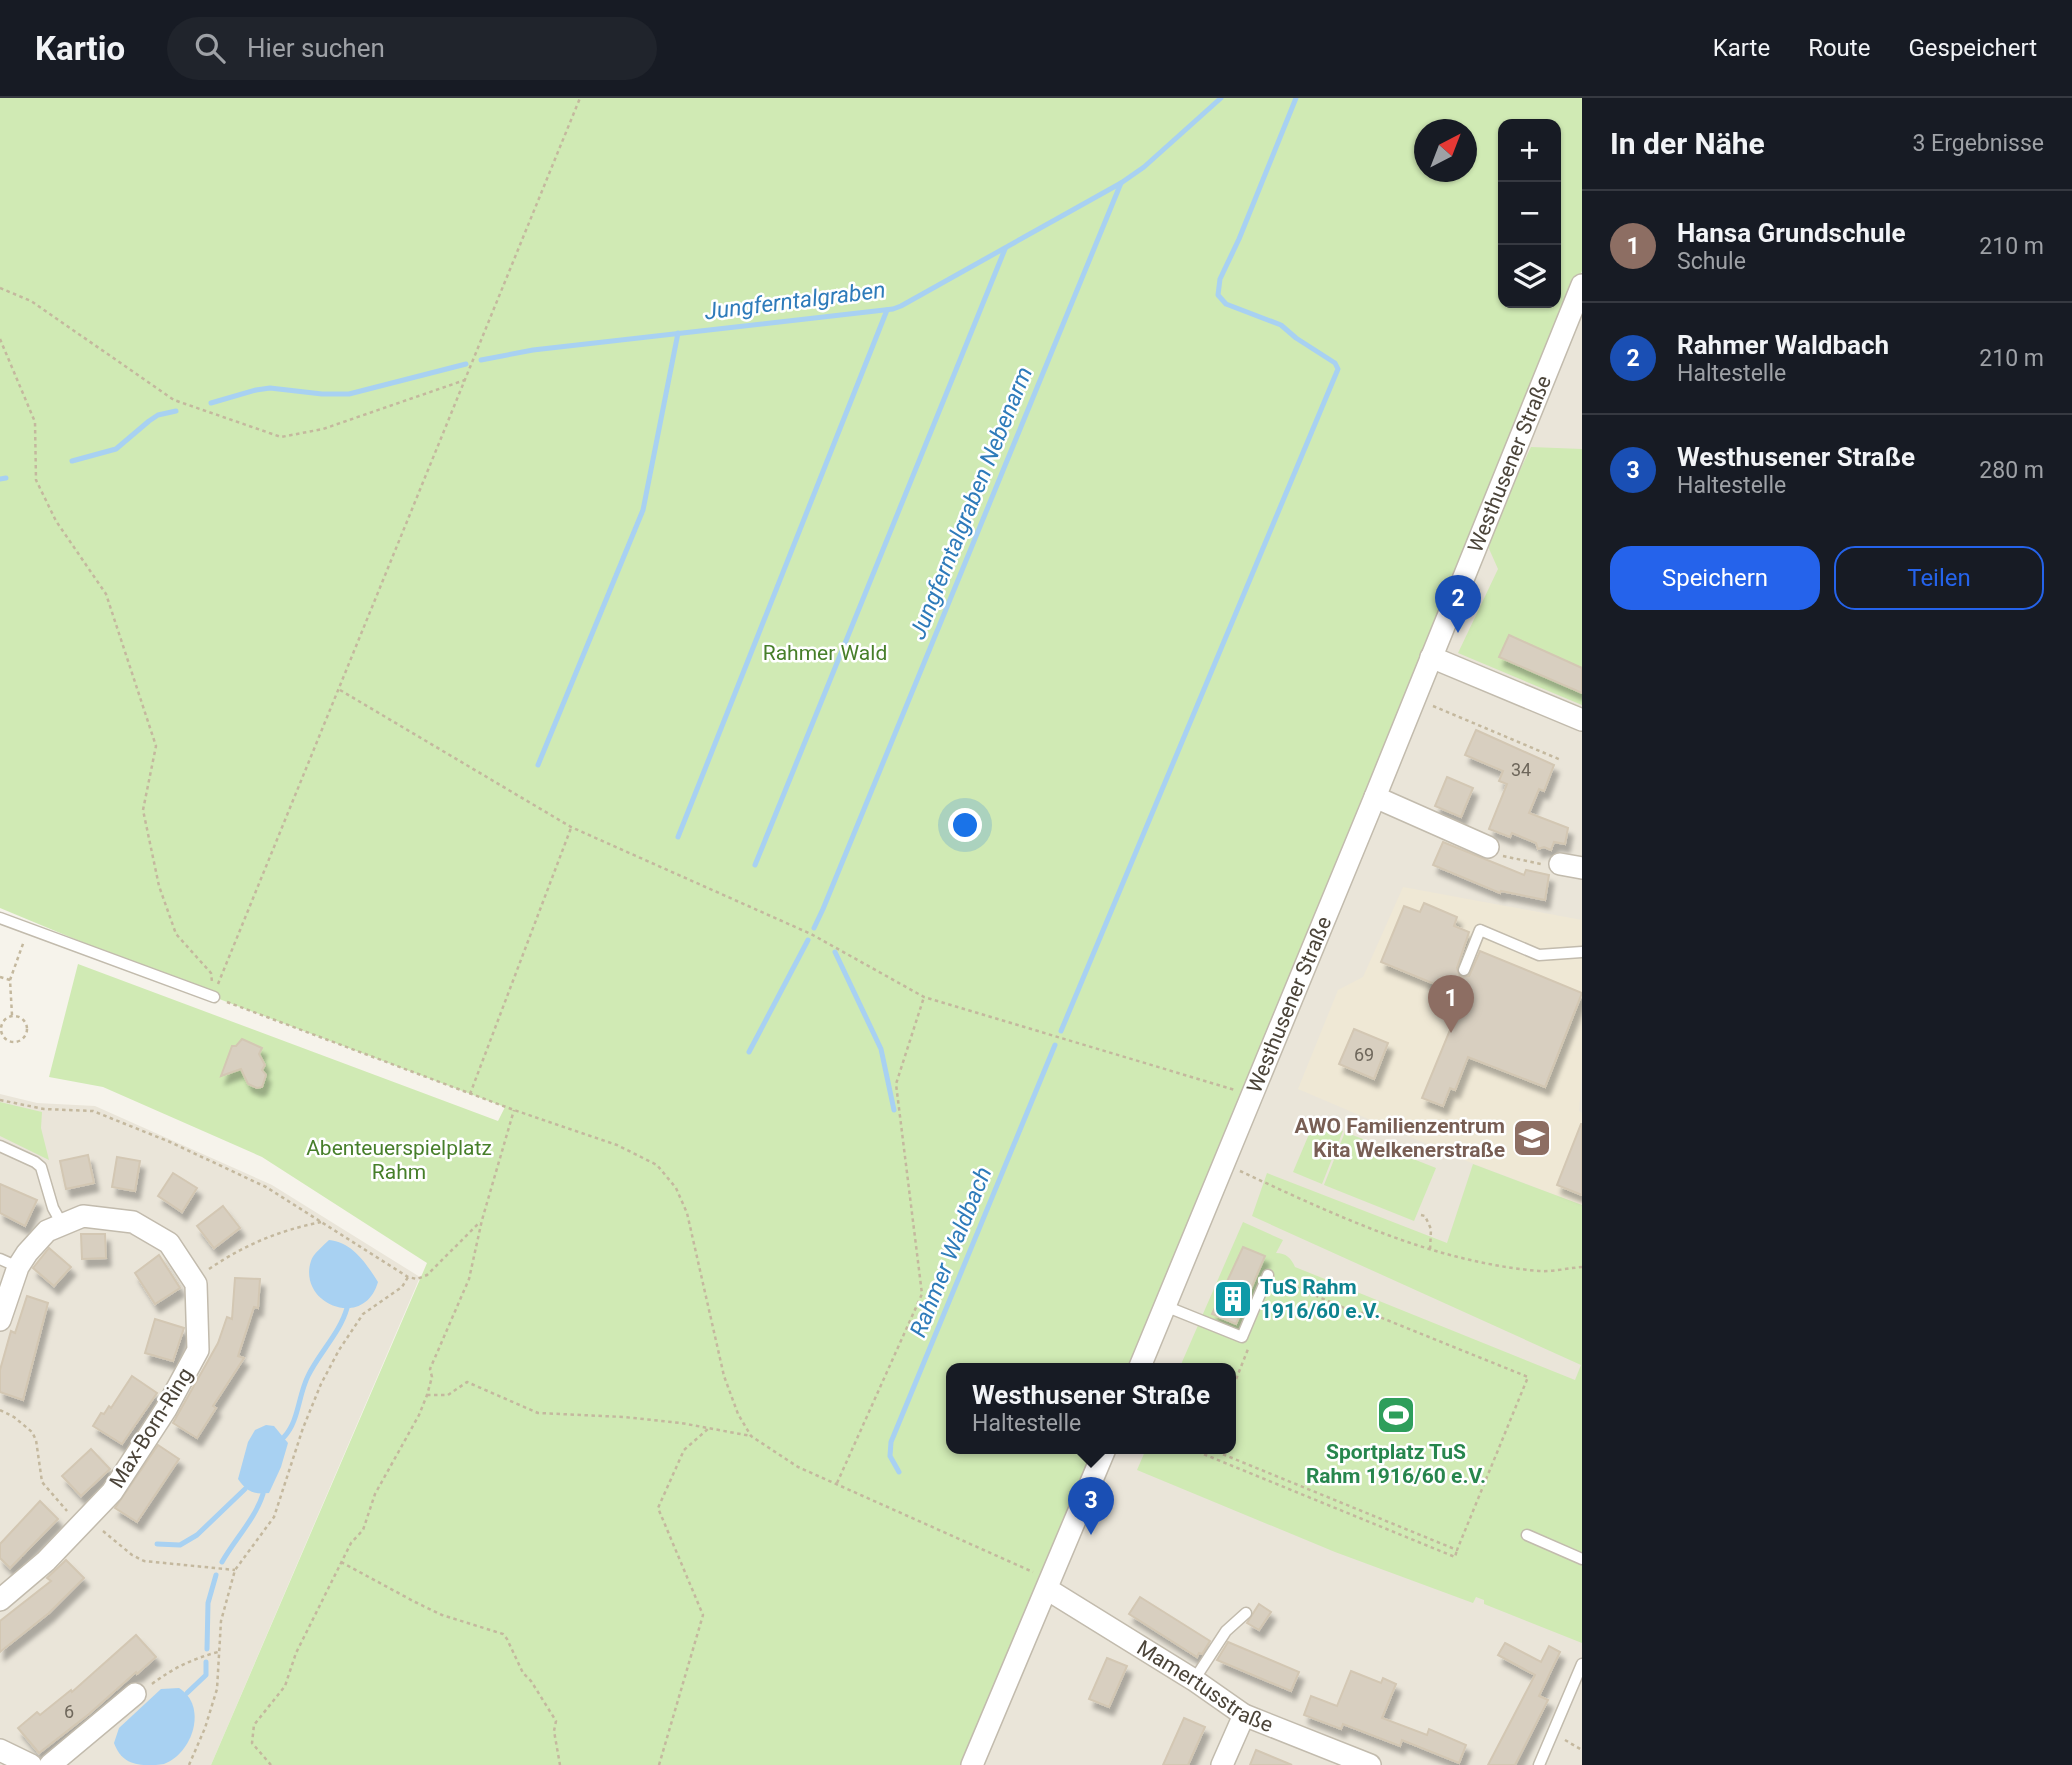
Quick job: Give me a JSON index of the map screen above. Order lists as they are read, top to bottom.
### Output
{
  "streets": {
    "street": ["Westhusener Straße", "Max-Born-Ring", "Mamertusstraße"]
  },
  "water": ["Jungferntalgraben", "Jungferntalgraben Nebenarm", "Rahmer Waldbach"],
  "parks": ["Rahmer Wald", "Abenteuerspielplatz Rahm"],
  "places": {
    "school or university": ["AWO Familienzentrum Kita Welkenerstraße"],
    "building": ["TuS Rahm 1916/60 e.V."],
    "sports": ["Sportplatz TuS Rahm 1916/60 e.V."]
  },
  "house_numbers": ["34", "69", "6"],
  "north": "top right",
  "page": {
    "header": "Kartio",
    "search": "Hier suchen",
    "nav": ["Karte", "Route", "Gespeichert"],
    "heading": ["In der Nähe", "3 Ergebnisse"],
    "map_buttons": ["+", "−"],
    "list": [
      {
        "mark": "1",
        "name": "Hansa Grundschule",
        "note": "Schule",
        "value": "210 m"
      },
      {
        "mark": "2",
        "name": "Rahmer Waldbach",
        "note": "Haltestelle",
        "value": "210 m"
      },
      {
        "mark": "3",
        "name": "Westhusener Straße",
        "note": "Haltestelle",
        "value": "280 m"
      }
    ],
    "buttons": ["Speichern", "Teilen"],
    "pins": ["2", "1", "3"],
    "popup": ["Westhusener Straße", "Haltestelle"]
  }
}
